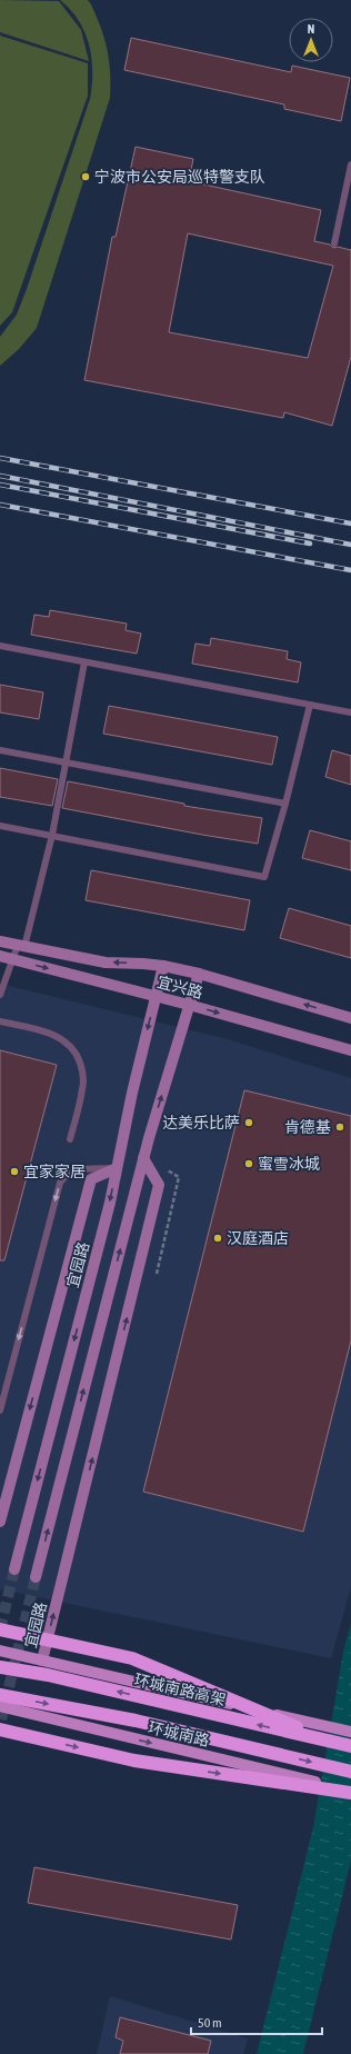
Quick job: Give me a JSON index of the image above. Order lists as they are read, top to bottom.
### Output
{
  "streets": {
    "highway": ["环城南路高架"],
    "main road": ["宜兴路", "宜园路", "环城南路"]
  },
  "crossings": [
    ["宜兴路", "宜园路"]
  ],
  "places": [
    "宁波市公安局巡特警支队",
    "达美乐比萨",
    "肯德基",
    "蜜雪冰城",
    "宜家家居",
    "汉庭酒店"
  ],
  "scale_bar": "50 m",
  "north": "top"
}
